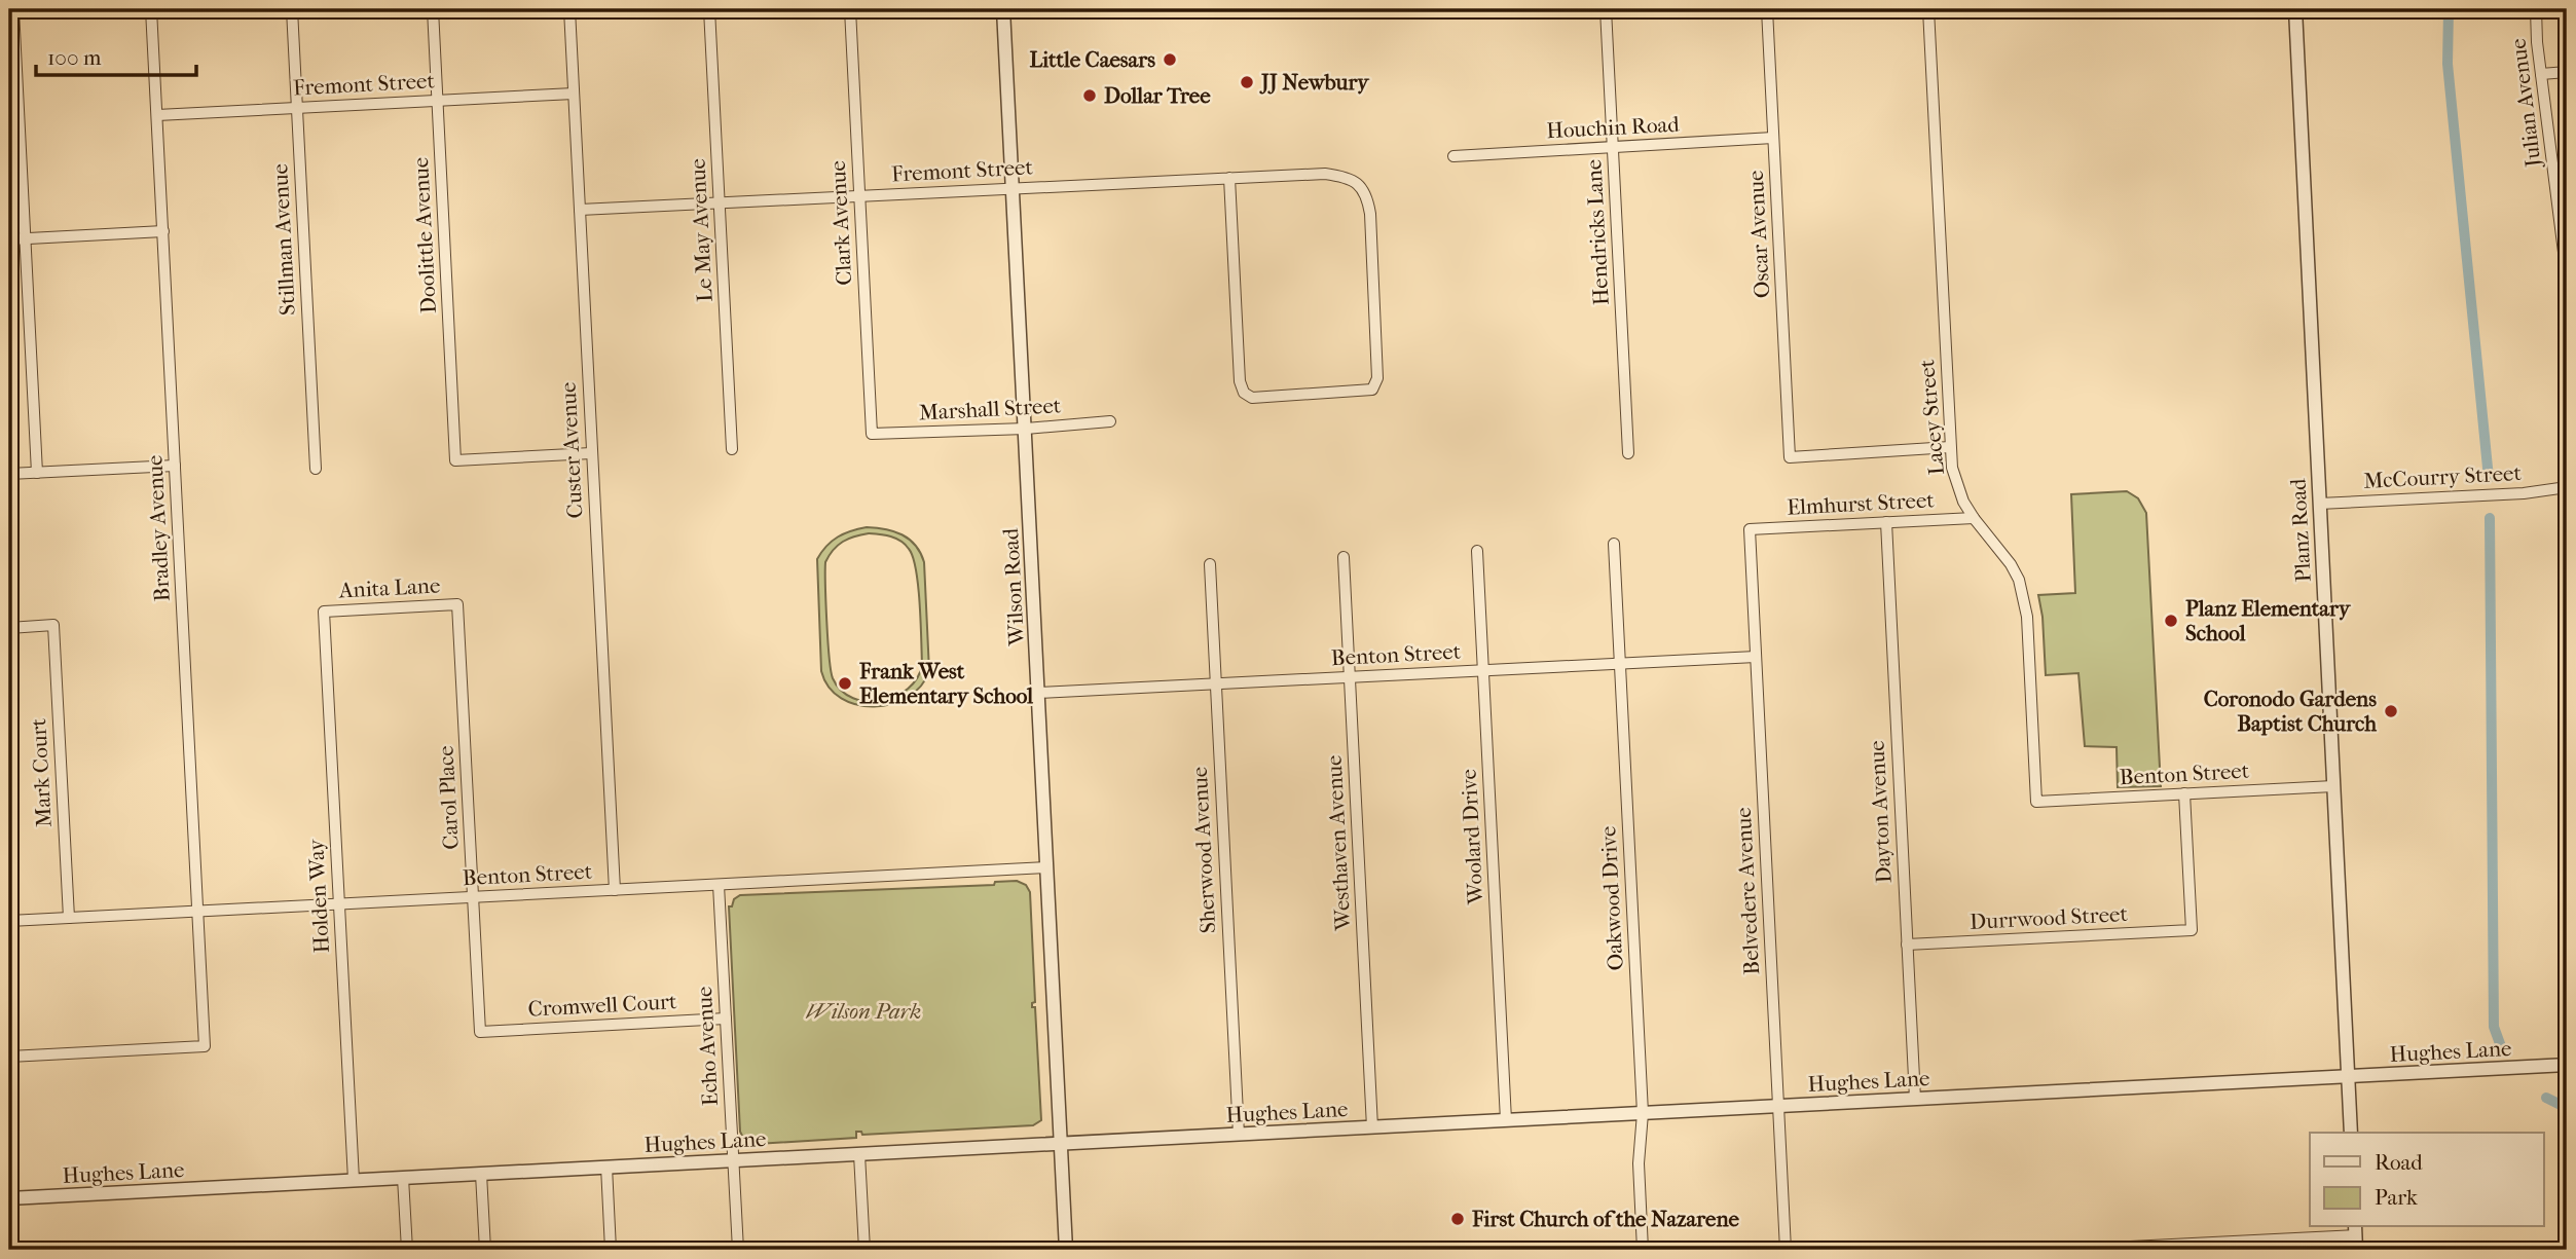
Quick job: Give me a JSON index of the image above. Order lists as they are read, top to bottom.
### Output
{
  "streets": {
    "street": [
      "Fremont Street",
      "Julian Avenue",
      "Houchin Road",
      "Clark Avenue",
      "Le May Avenue",
      "Hendricks Lane",
      "Oscar Avenue",
      "Doolittle Avenue",
      "Stillman Avenue",
      "Marshall Street",
      "Lacey Street",
      "Custer Avenue",
      "McCourry Street",
      "Elmhurst Street",
      "Bradley Avenue",
      "Planz Road",
      "Wilson Road",
      "Anita Lane",
      "Benton Street",
      "Mark Court",
      "Carol Place",
      "Dayton Avenue",
      "Woolard Drive",
      "Westhaven Avenue",
      "Sherwood Avenue",
      "Belvedere Avenue",
      "Holden Way",
      "Oakwood Drive",
      "Durrwood Street",
      "Cromwell Court",
      "Echo Avenue",
      "Hughes Lane"
    ]
  },
  "crossings": [
    ["Fremont Street", "Clark Avenue"],
    ["Fremont Street", "Le May Avenue"],
    ["Fremont Street", "Doolittle Avenue"],
    ["Fremont Street", "Stillman Avenue"],
    ["Fremont Street", "Custer Avenue"],
    ["Fremont Street", "Bradley Avenue"],
    ["Fremont Street", "Wilson Road"],
    ["Houchin Road", "Hendricks Lane"],
    ["Houchin Road", "Oscar Avenue"],
    ["Clark Avenue", "Marshall Street"],
    ["Oscar Avenue", "Lacey Street"],
    ["Doolittle Avenue", "Custer Avenue"],
    ["Marshall Street", "Wilson Road"],
    ["Lacey Street", "Elmhurst Street"],
    ["Lacey Street", "Benton Street"],
    ["Custer Avenue", "Benton Street"],
    ["McCourry Street", "Planz Road"],
    ["Elmhurst Street", "Dayton Avenue"],
    ["Elmhurst Street", "Belvedere Avenue"],
    ["Bradley Avenue", "Benton Street"],
    ["Planz Road", "Benton Street"],
    ["Planz Road", "Hughes Lane"],
    ["Wilson Road", "Benton Street"],
    ["Wilson Road", "Hughes Lane"],
    ["Anita Lane", "Carol Place"],
    ["Anita Lane", "Holden Way"],
    ["Benton Street", "Mark Court"],
    ["Benton Street", "Carol Place"],
    ["Benton Street", "Woolard Drive"],
    ["Benton Street", "Westhaven Avenue"],
    ["Benton Street", "Sherwood Avenue"],
    ["Benton Street", "Belvedere Avenue"],
    ["Benton Street", "Holden Way"],
    ["Benton Street", "Oakwood Drive"],
    ["Benton Street", "Durrwood Street"],
    ["Benton Street", "Echo Avenue"],
    ["Carol Place", "Cromwell Court"],
    ["Dayton Avenue", "Durrwood Street"],
    ["Dayton Avenue", "Hughes Lane"],
    ["Woolard Drive", "Hughes Lane"],
    ["Westhaven Avenue", "Hughes Lane"],
    ["Sherwood Avenue", "Hughes Lane"],
    ["Belvedere Avenue", "Hughes Lane"],
    ["Holden Way", "Hughes Lane"],
    ["Oakwood Drive", "Hughes Lane"],
    ["Cromwell Court", "Echo Avenue"],
    ["Echo Avenue", "Hughes Lane"]
  ],
  "parks": ["Wilson Park"],
  "places": [
    "Little Caesars",
    "JJ Newbury",
    "Dollar Tree",
    "Planz Elementary School",
    "Frank West Elementary School",
    "Coronodo Gardens Baptist Church",
    "First Church of the Nazarene"
  ],
  "legend": ["Road", "Park"],
  "scale_bar": "100 m"
}
